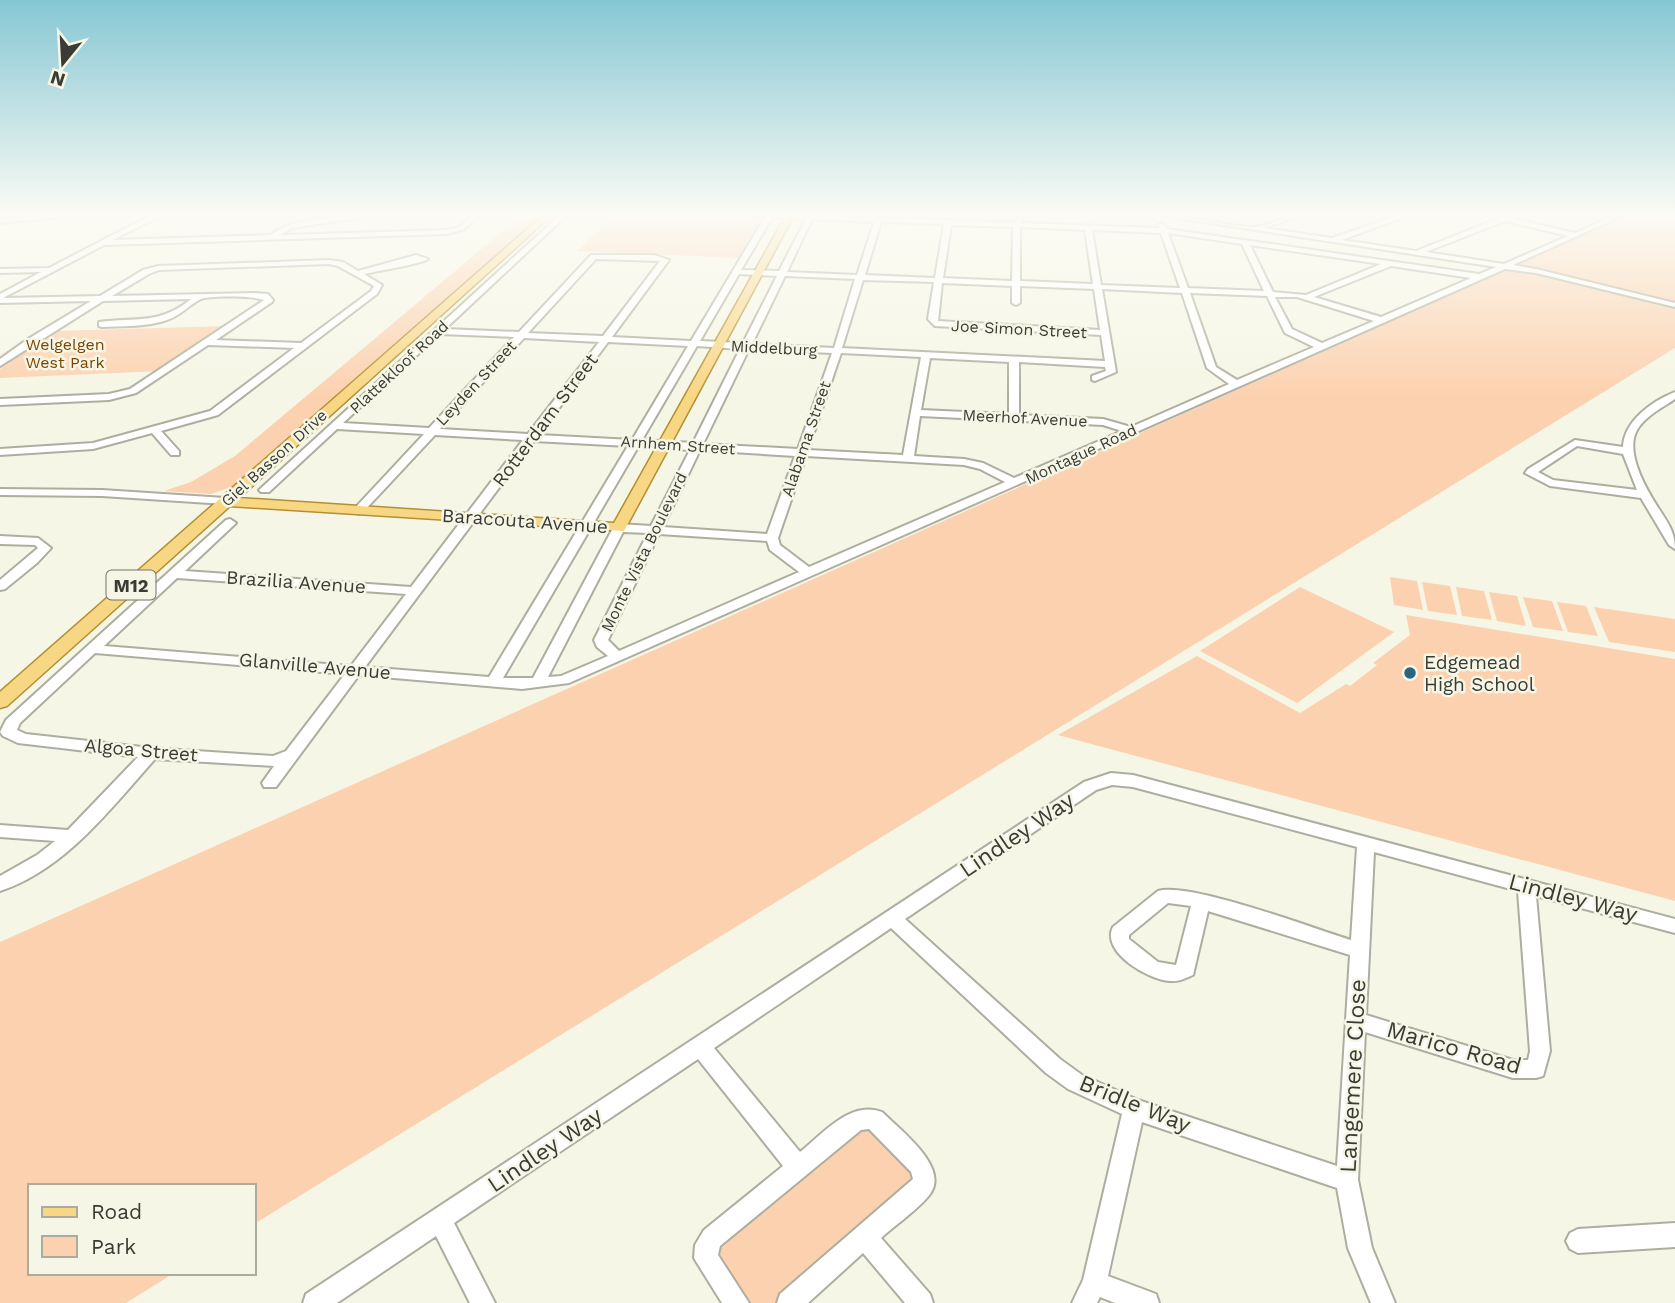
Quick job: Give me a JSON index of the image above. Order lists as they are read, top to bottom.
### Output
{
  "streets": {
    "main road": [
      "Giel Basson Drive",
      "Baracouta Avenue",
      "Monte Vista Boulevard",
      "M12"
    ],
    "street": [
      "Joe Simon Street",
      "Middelburg",
      "Plattekloof Road",
      "Leyden Street",
      "Meerhof Avenue",
      "Rotterdam Street",
      "Alabama Street",
      "Arnhem Street",
      "Montague Road",
      "Brazilia Avenue",
      "Glanville Avenue",
      "Algoa Street",
      "Lindley Way",
      "Marico Road",
      "Langemere Close",
      "Bridle Way"
    ]
  },
  "crossings": [
    ["Middelburg", "Plattekloof Road"],
    ["Middelburg", "Leyden Street"],
    ["Middelburg", "Rotterdam Street"],
    ["Middelburg", "Alabama Street"],
    ["Middelburg", "Monte Vista Boulevard"],
    ["Plattekloof Road", "Arnhem Street"],
    ["Leyden Street", "Arnhem Street"],
    ["Leyden Street", "Baracouta Avenue"],
    ["Meerhof Avenue", "Montague Road"],
    ["Rotterdam Street", "Arnhem Street"],
    ["Rotterdam Street", "Baracouta Avenue"],
    ["Rotterdam Street", "Brazilia Avenue"],
    ["Rotterdam Street", "Glanville Avenue"],
    ["Rotterdam Street", "Algoa Street"],
    ["Alabama Street", "Arnhem Street"],
    ["Alabama Street", "Baracouta Avenue"],
    ["Arnhem Street", "Montague Road"],
    ["Arnhem Street", "Monte Vista Boulevard"],
    ["Montague Road", "Monte Vista Boulevard"],
    ["Montague Road", "Glanville Avenue"],
    ["Giel Basson Drive", "Baracouta Avenue"],
    ["Baracouta Avenue", "Monte Vista Boulevard"],
    ["Monte Vista Boulevard", "Glanville Avenue"],
    ["Glanville Avenue", "Algoa Street"],
    ["Lindley Way", "Marico Road"],
    ["Lindley Way", "Langemere Close"],
    ["Lindley Way", "Bridle Way"],
    ["Marico Road", "Langemere Close"],
    ["Langemere Close", "Bridle Way"]
  ],
  "parks": ["Welgelgen West Park"],
  "places": ["Edgemead High School"],
  "legend": ["Road", "Park"],
  "north": "bottom"
}
